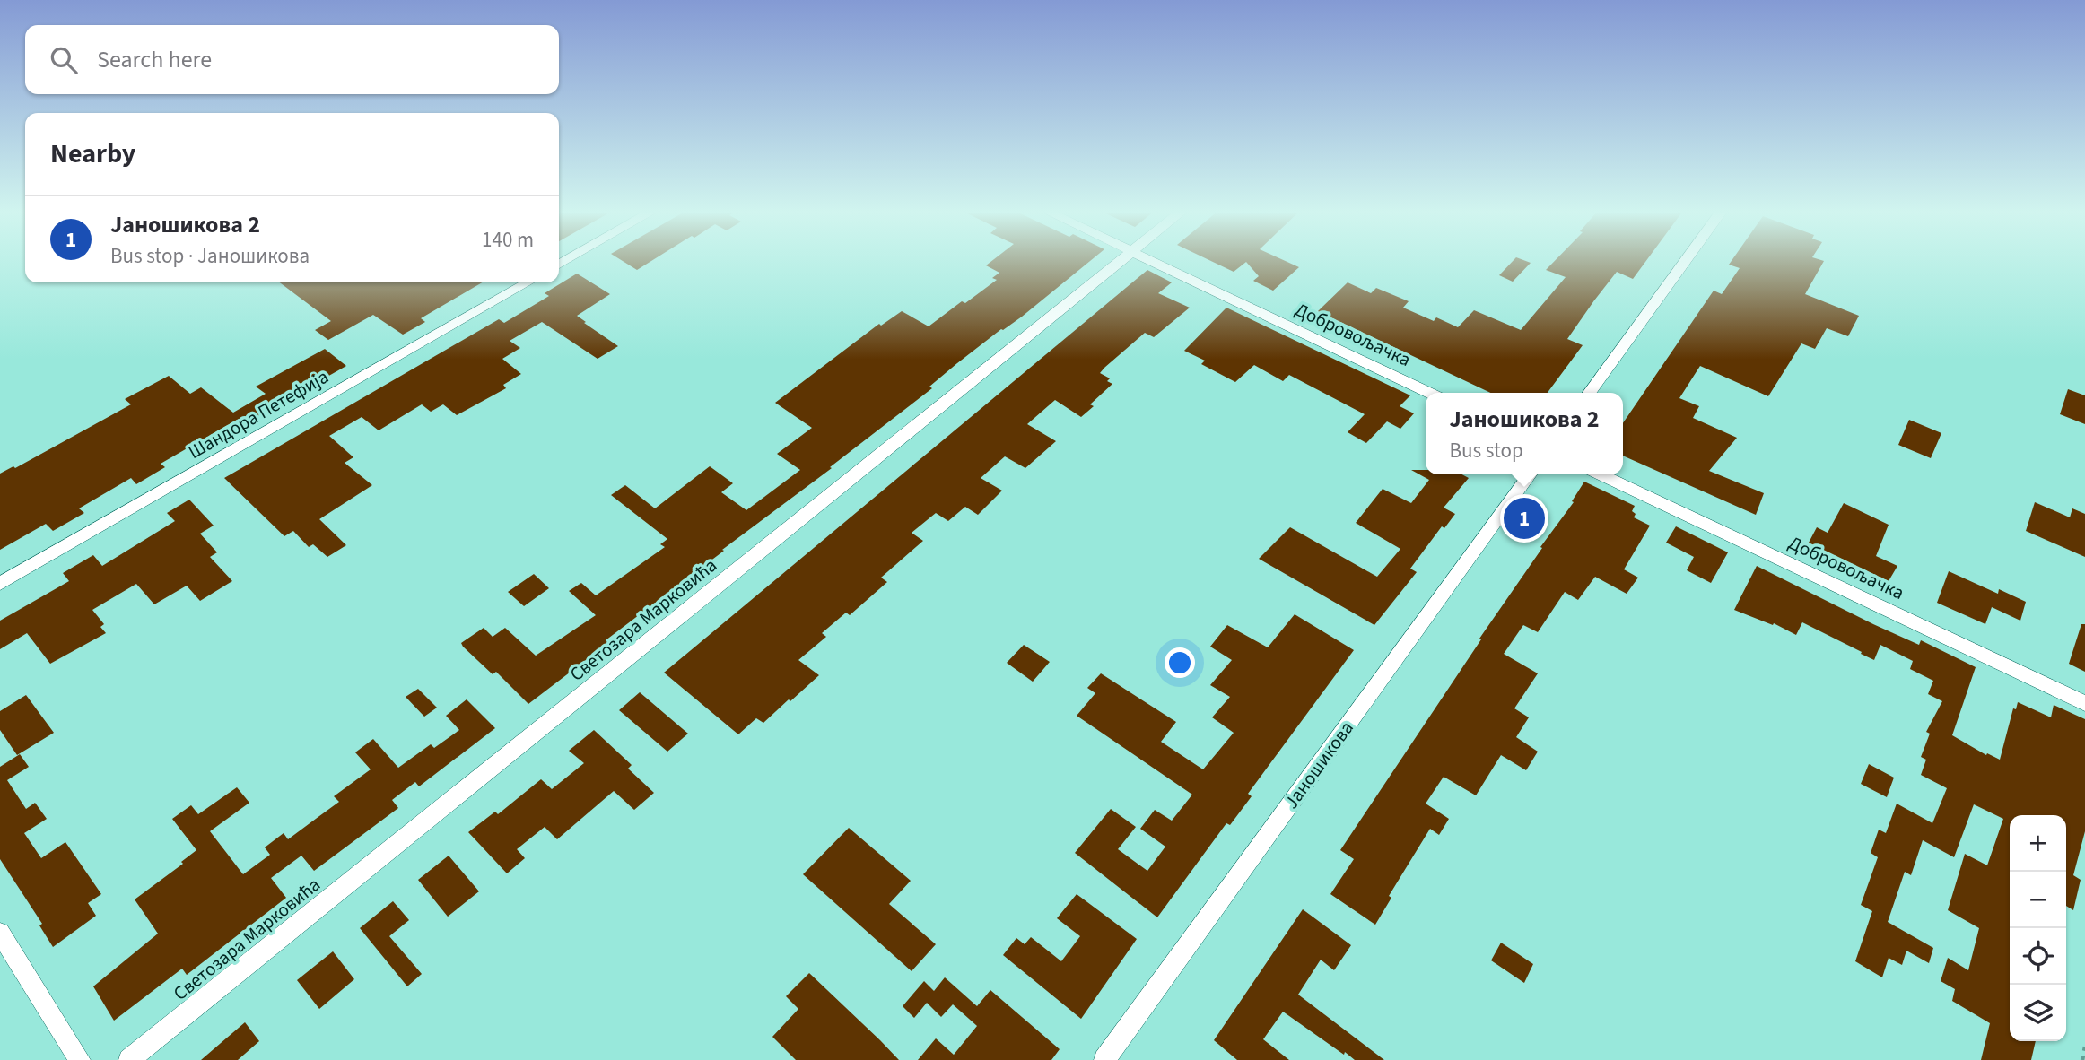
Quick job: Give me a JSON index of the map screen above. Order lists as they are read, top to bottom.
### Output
{
  "streets": {
    "street": [
      "Добровољачка",
      "Шандора Петефија",
      "Светозара Марковића",
      "Јаношикова"
    ]
  },
  "page": {
    "search": "Search here",
    "heading": "Nearby",
    "list": [
      {
        "mark": "1",
        "name": "Јаношикова 2",
        "note": "Bus stop · Јаношикова",
        "value": "140 m"
      }
    ],
    "popup": ["Јаношикова 2", "Bus stop"],
    "pins": "1",
    "map_buttons": ["+", "−"]
  }
}
